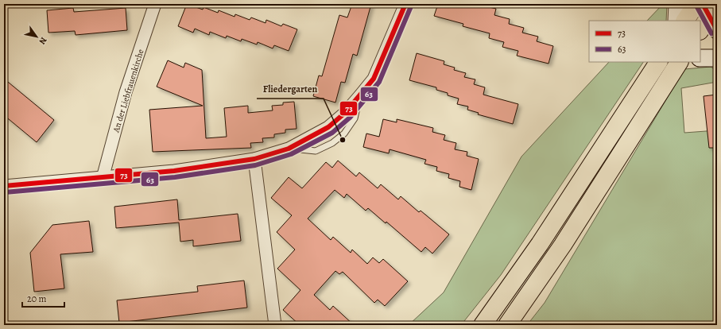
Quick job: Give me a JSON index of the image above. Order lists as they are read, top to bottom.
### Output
{
  "streets": {
    "street": ["An der Liebfrauenkirche"]
  },
  "places": ["Fliedergarten"],
  "lines": ["transit line 73", "transit line 63"],
  "legend": ["73", "63"],
  "scale_bar": "20 m",
  "north": "bottom right"
}
